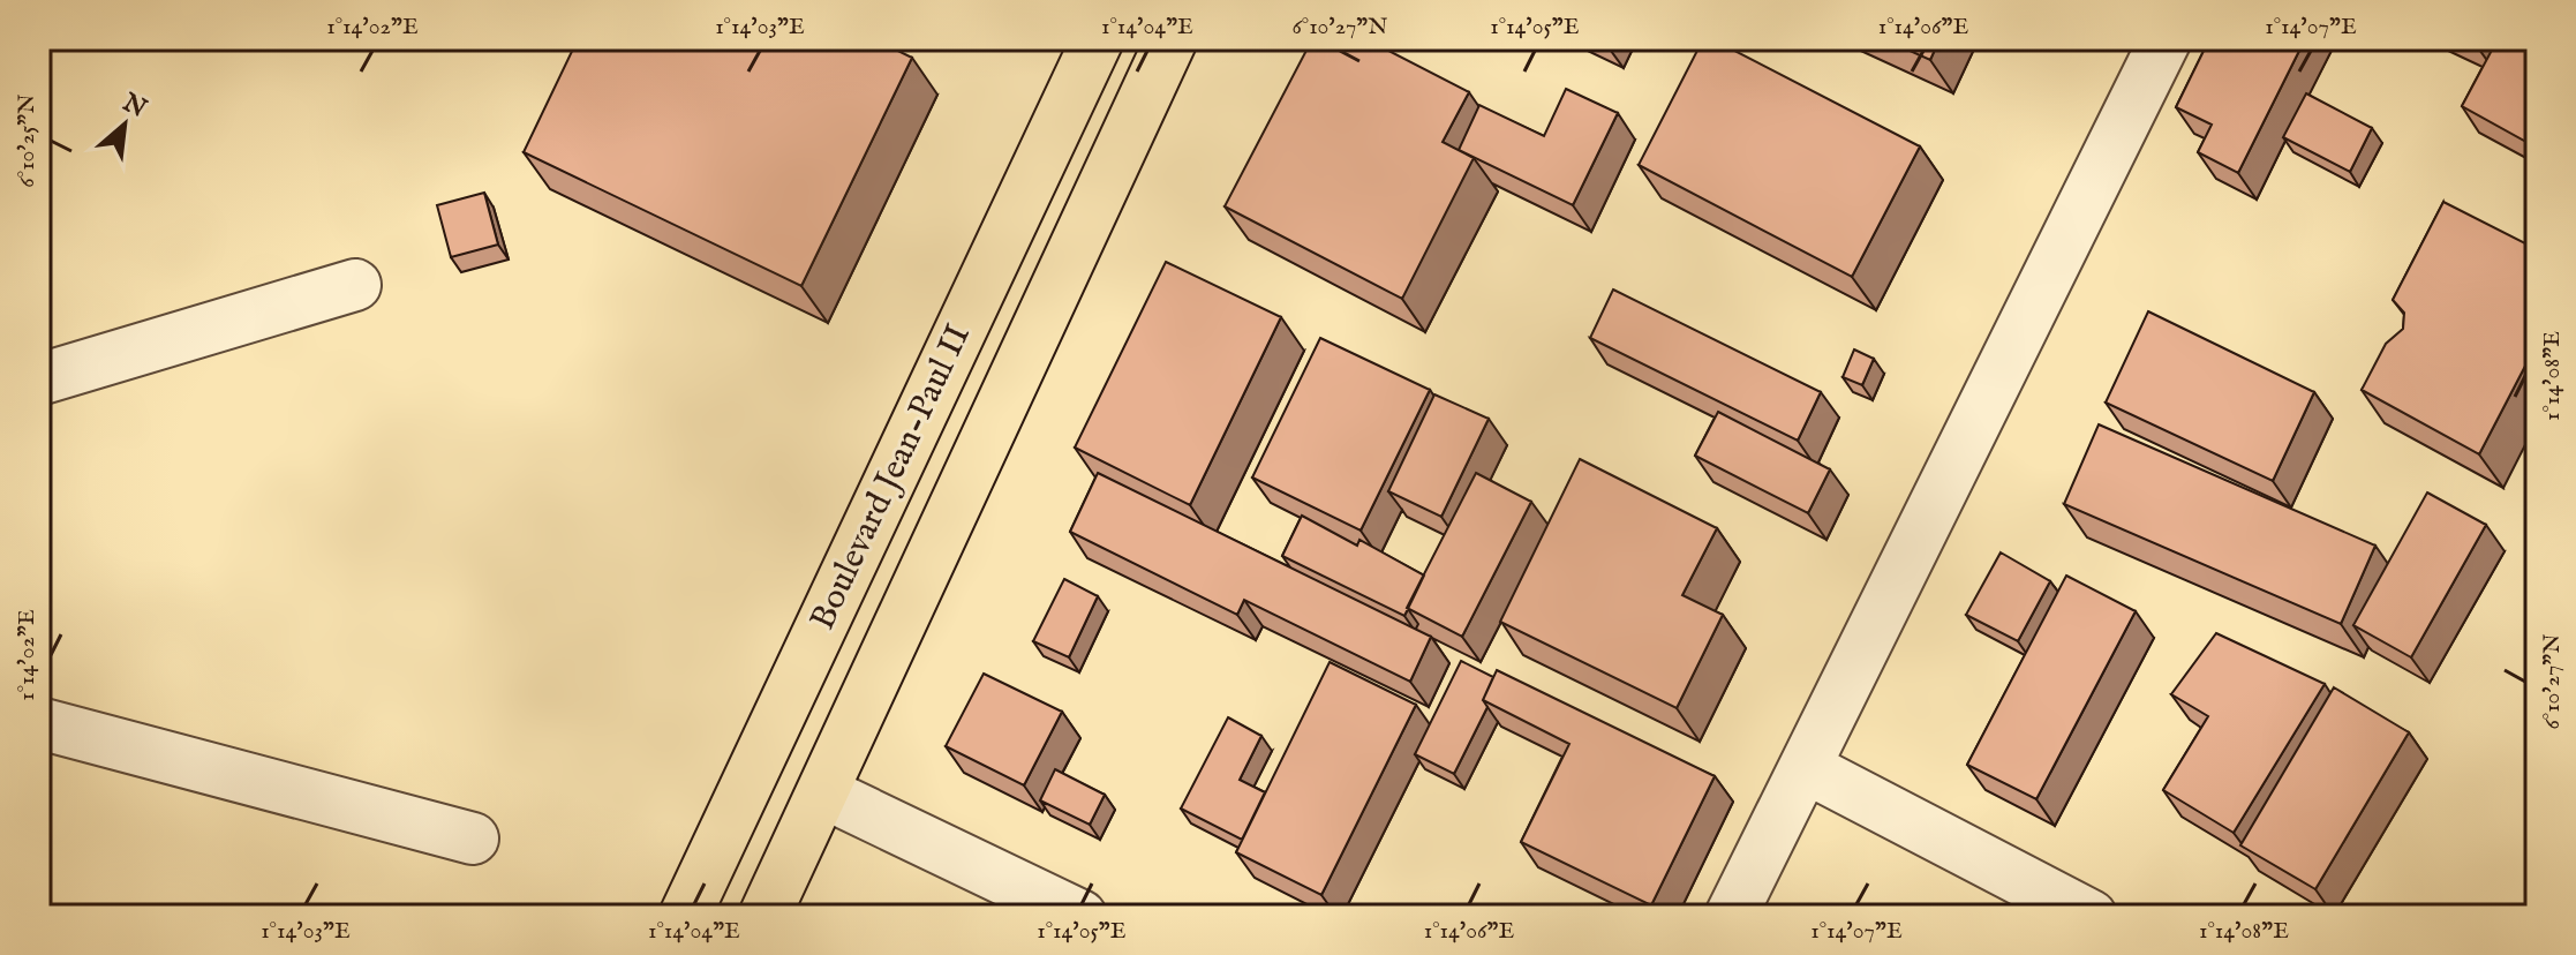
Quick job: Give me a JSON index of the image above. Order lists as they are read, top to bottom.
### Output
{
  "streets": {
    "main road": ["Boulevard Jean-Paul II"]
  },
  "north": "top right",
  "coordinates": [
    "1°14'02\"E",
    "1°14'03\"E",
    "1°14'04\"E",
    "6°10'27\"N",
    "1°14'05\"E",
    "1°14'06\"E",
    "1°14'07\"E",
    "6°10'25\"N",
    "1°14'08\"E"
  ]
}
